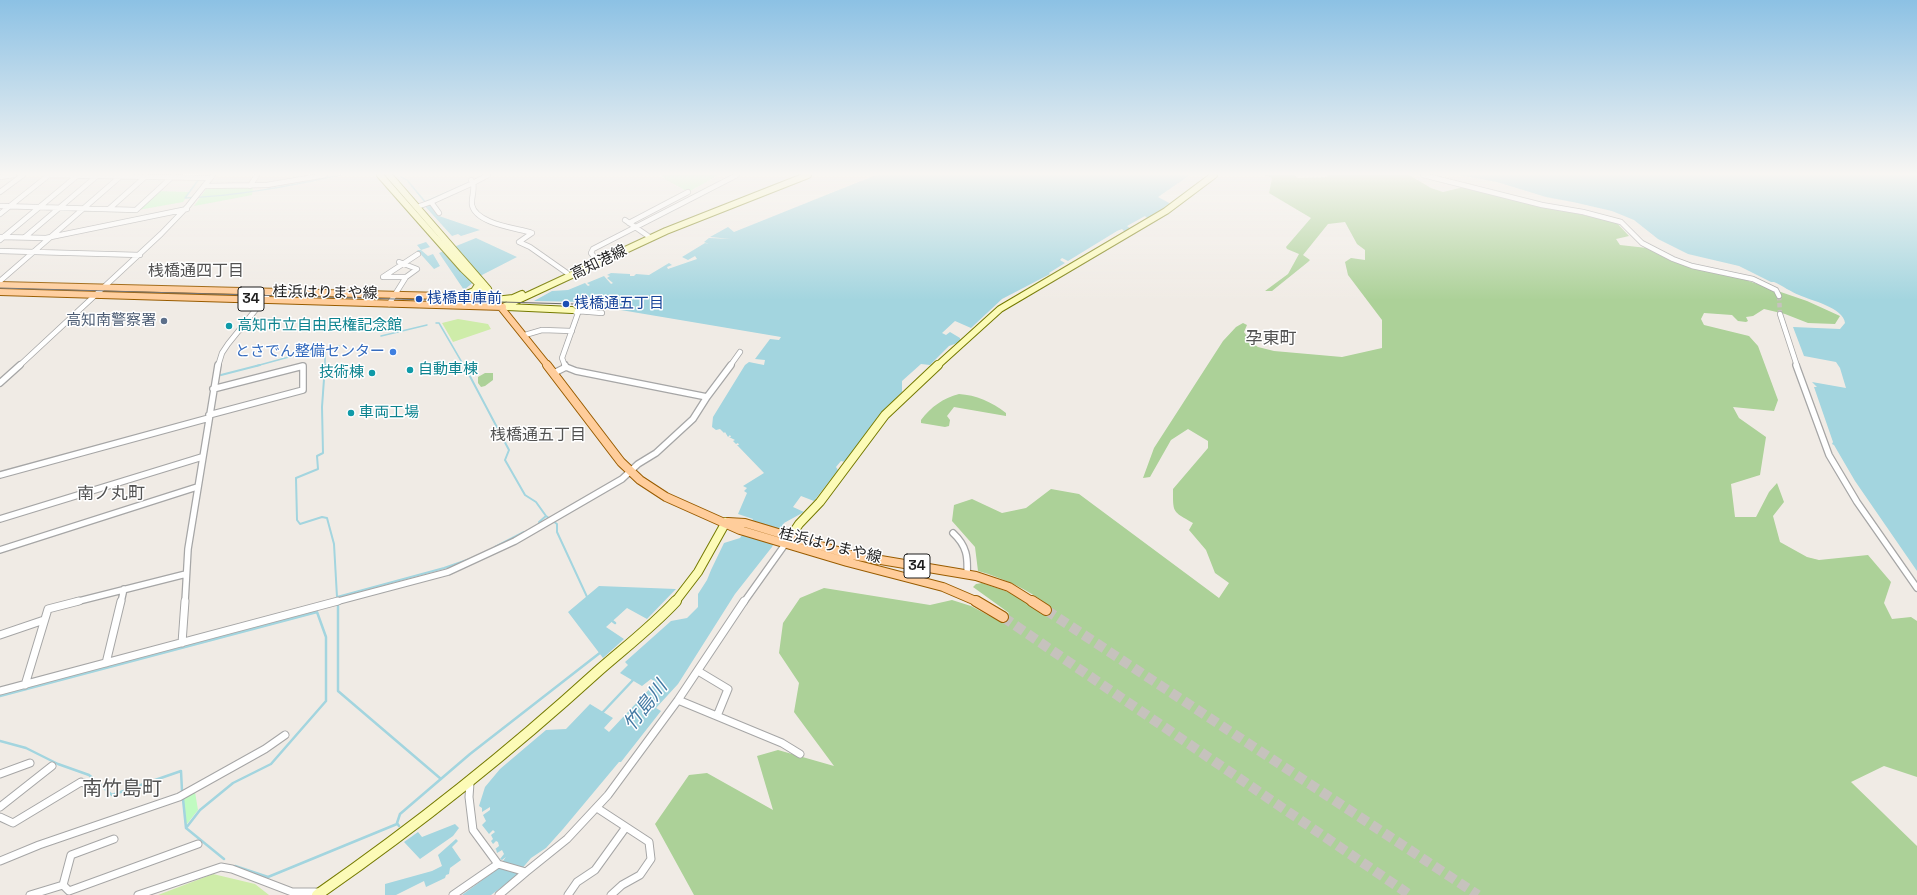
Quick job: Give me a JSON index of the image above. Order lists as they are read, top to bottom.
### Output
{
  "streets": {
    "main road": ["桂浜はりまや線", "34"],
    "street": ["高知港線"]
  },
  "crossings": [
    ["高知港線", "桂浜はりまや線"]
  ],
  "districts": [
    "桟橋通四丁目",
    "孕東町",
    "桟橋通五丁目",
    "南ノ丸町",
    "南竹島町"
  ],
  "water": ["竹島川"],
  "places": [
    "桟橋車庫前",
    "桟橋通五丁目",
    "高知南警察署",
    "高知市立自由民権記念館",
    "とさでん整備センター",
    "自動車棟",
    "技術棟",
    "車両工場"
  ]
}
